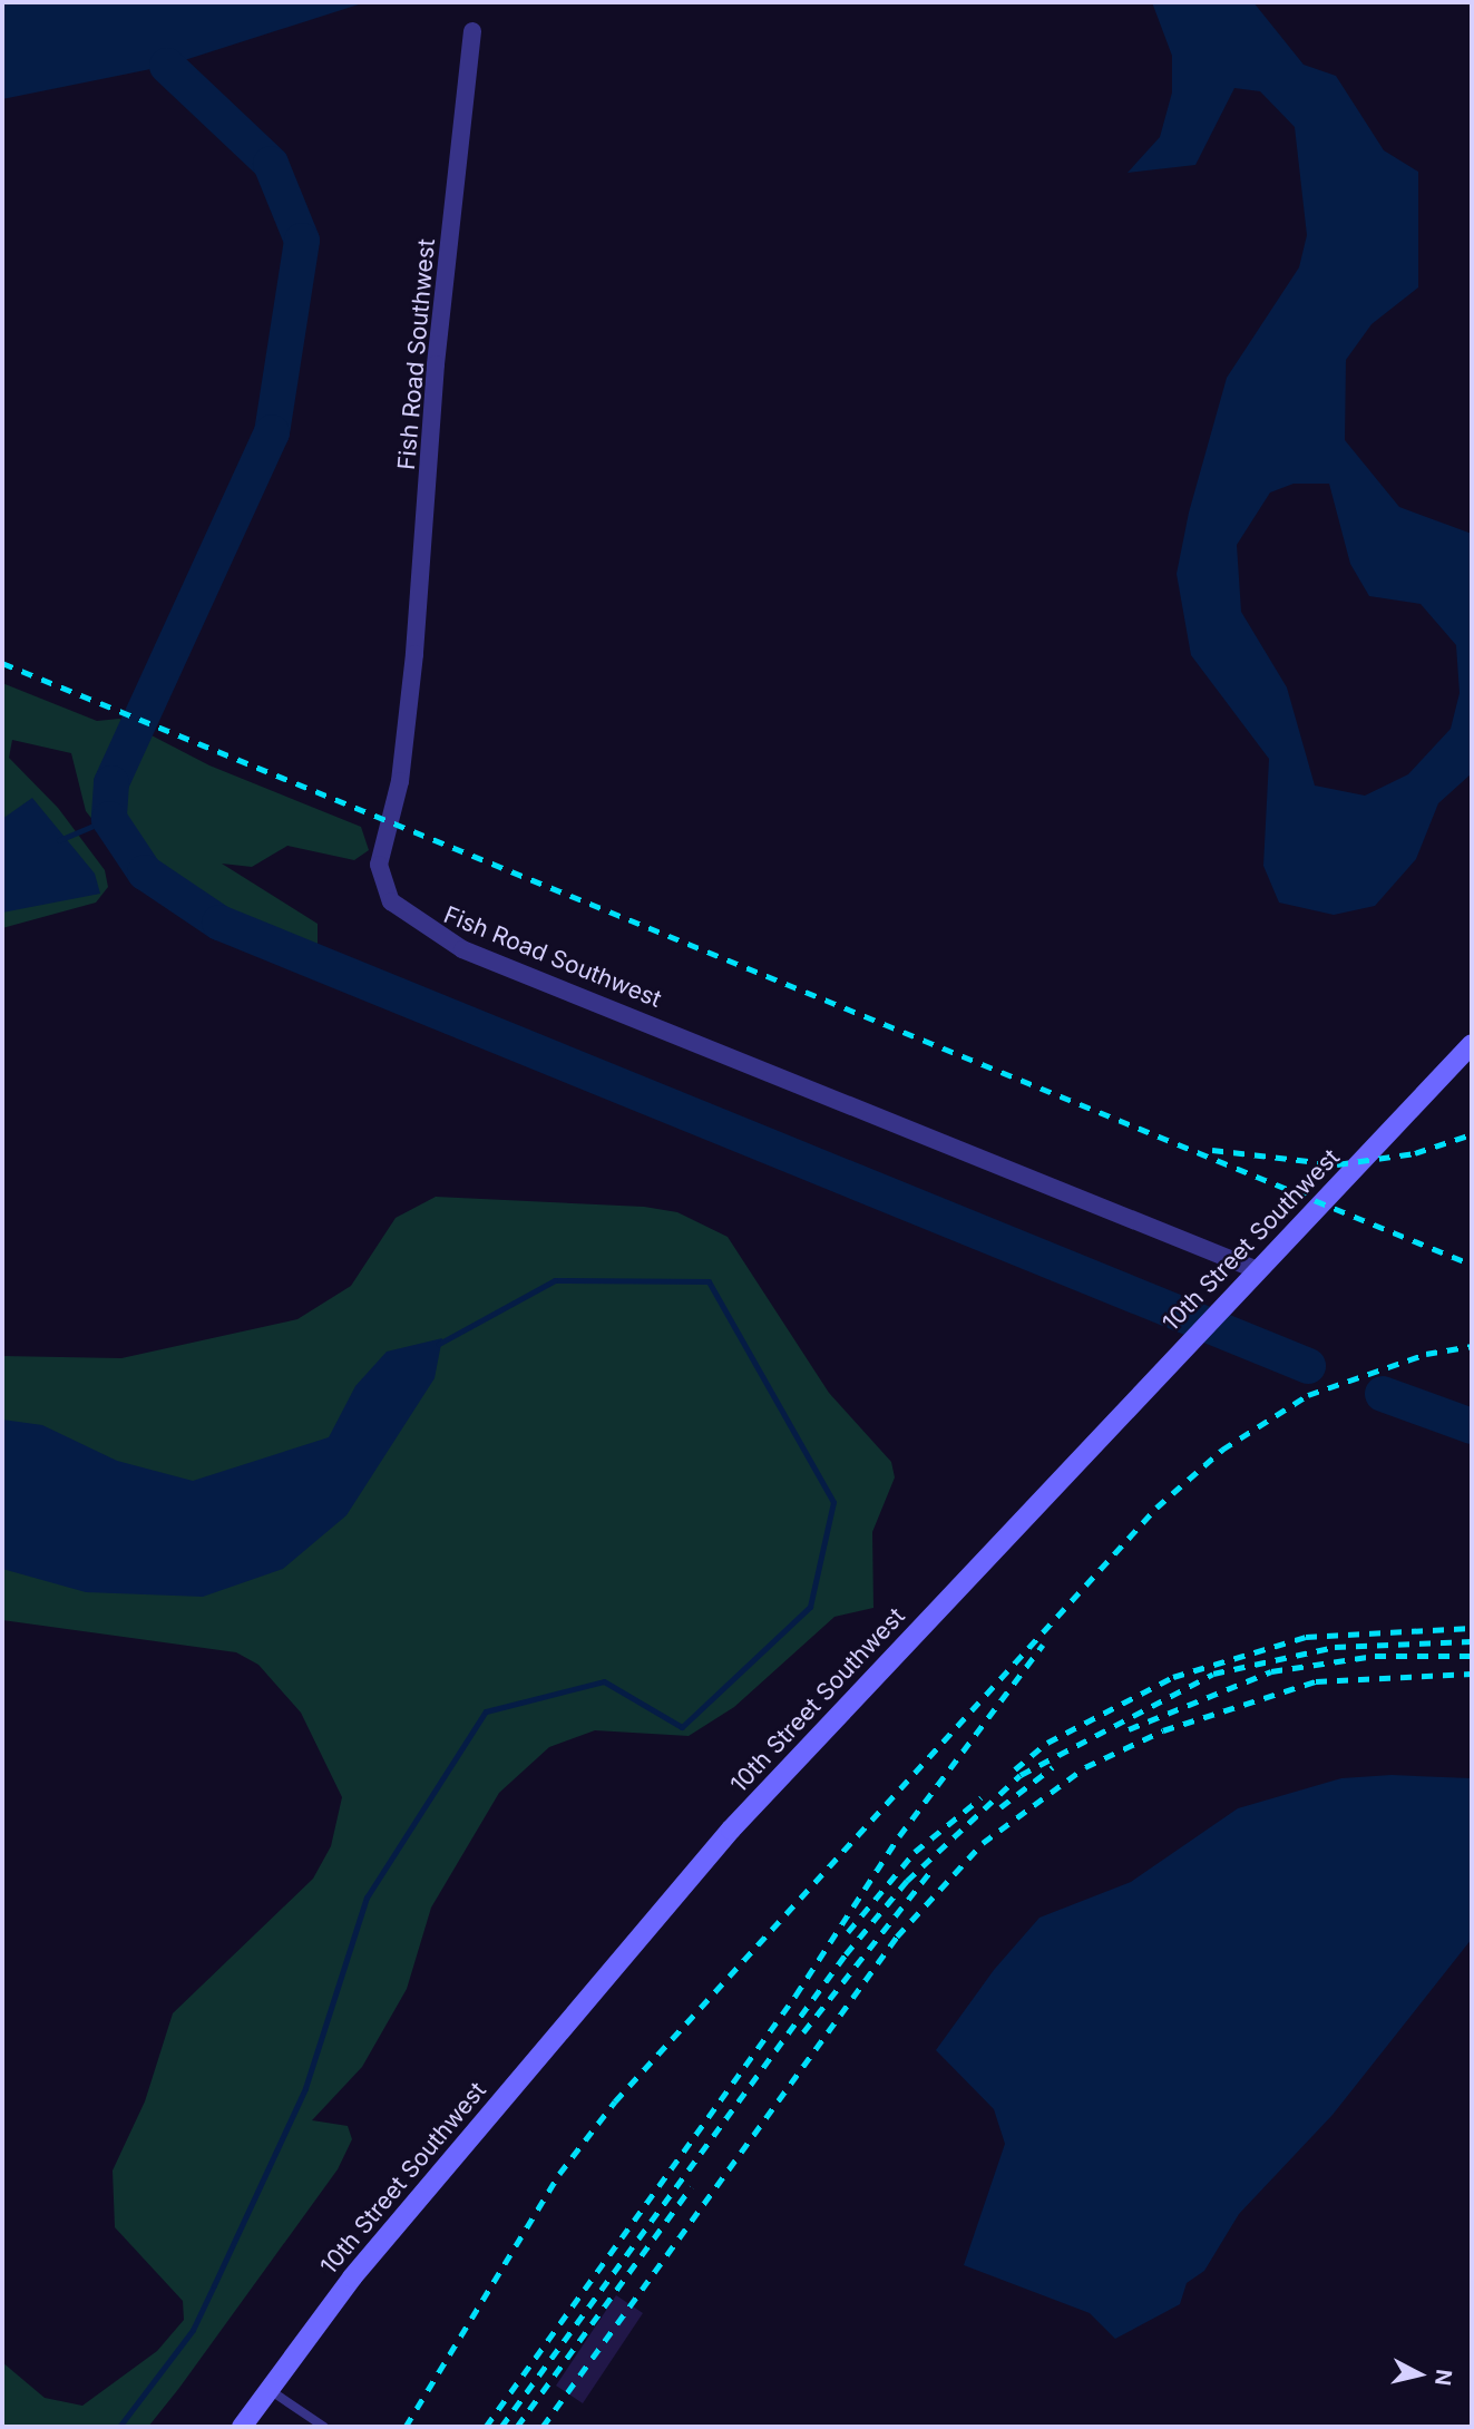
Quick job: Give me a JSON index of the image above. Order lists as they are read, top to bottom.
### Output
{
  "streets": {
    "main road": ["10th Street Southwest"],
    "street": ["Fish Road Southwest"]
  },
  "crossings": [
    ["Fish Road Southwest", "10th Street Southwest"]
  ],
  "north": "right"
}
